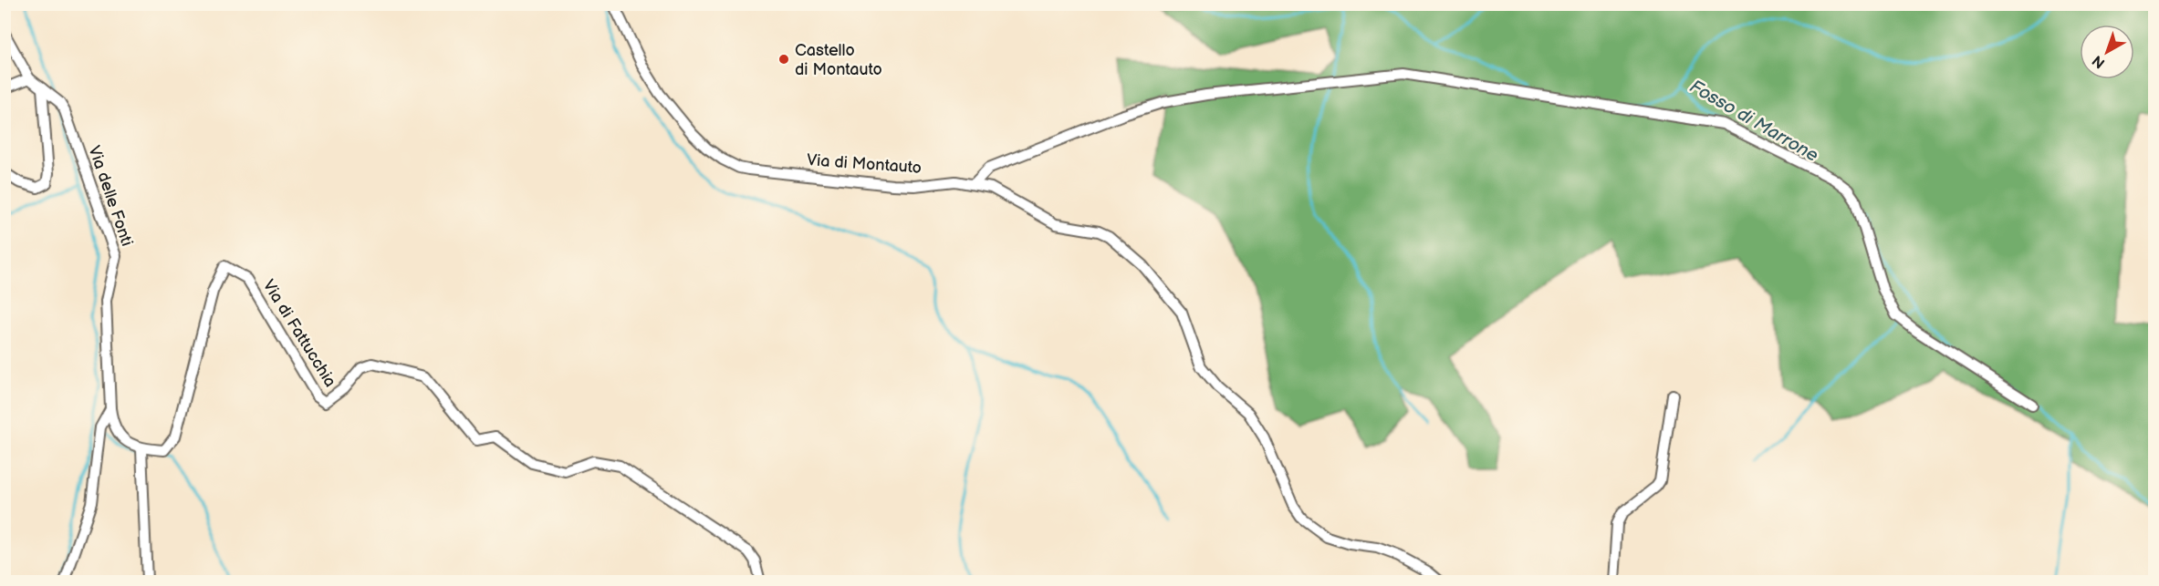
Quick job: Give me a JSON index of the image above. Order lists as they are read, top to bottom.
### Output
{
  "streets": {
    "street": ["Via di Montauto", "Via delle Fonti", "Via di Fattucchia"]
  },
  "water": ["Fosso di Marrone"],
  "places": ["Castello di Montauto"],
  "north": "bottom left"
}
